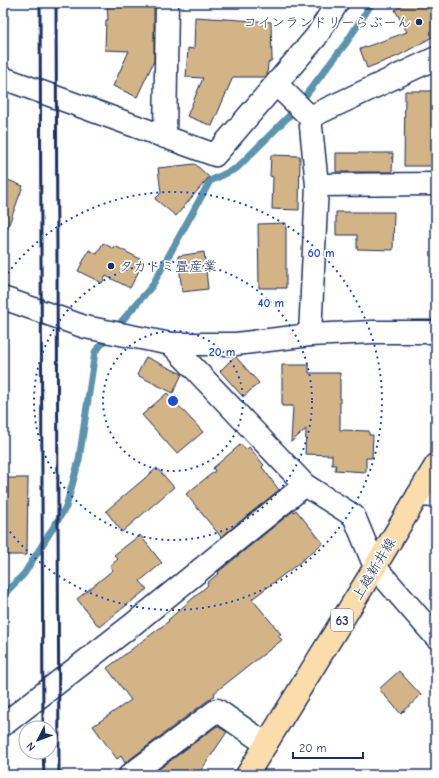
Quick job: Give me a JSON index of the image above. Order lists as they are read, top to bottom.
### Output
{
  "streets": {
    "main road": ["上越新井線", "63"]
  },
  "places": ["コインランドリーらぶーん", "タカトミ畳産業"],
  "scale_bar": "20 m",
  "north": "bottom left",
  "rings": ["60 m", "40 m", "20 m"]
}
